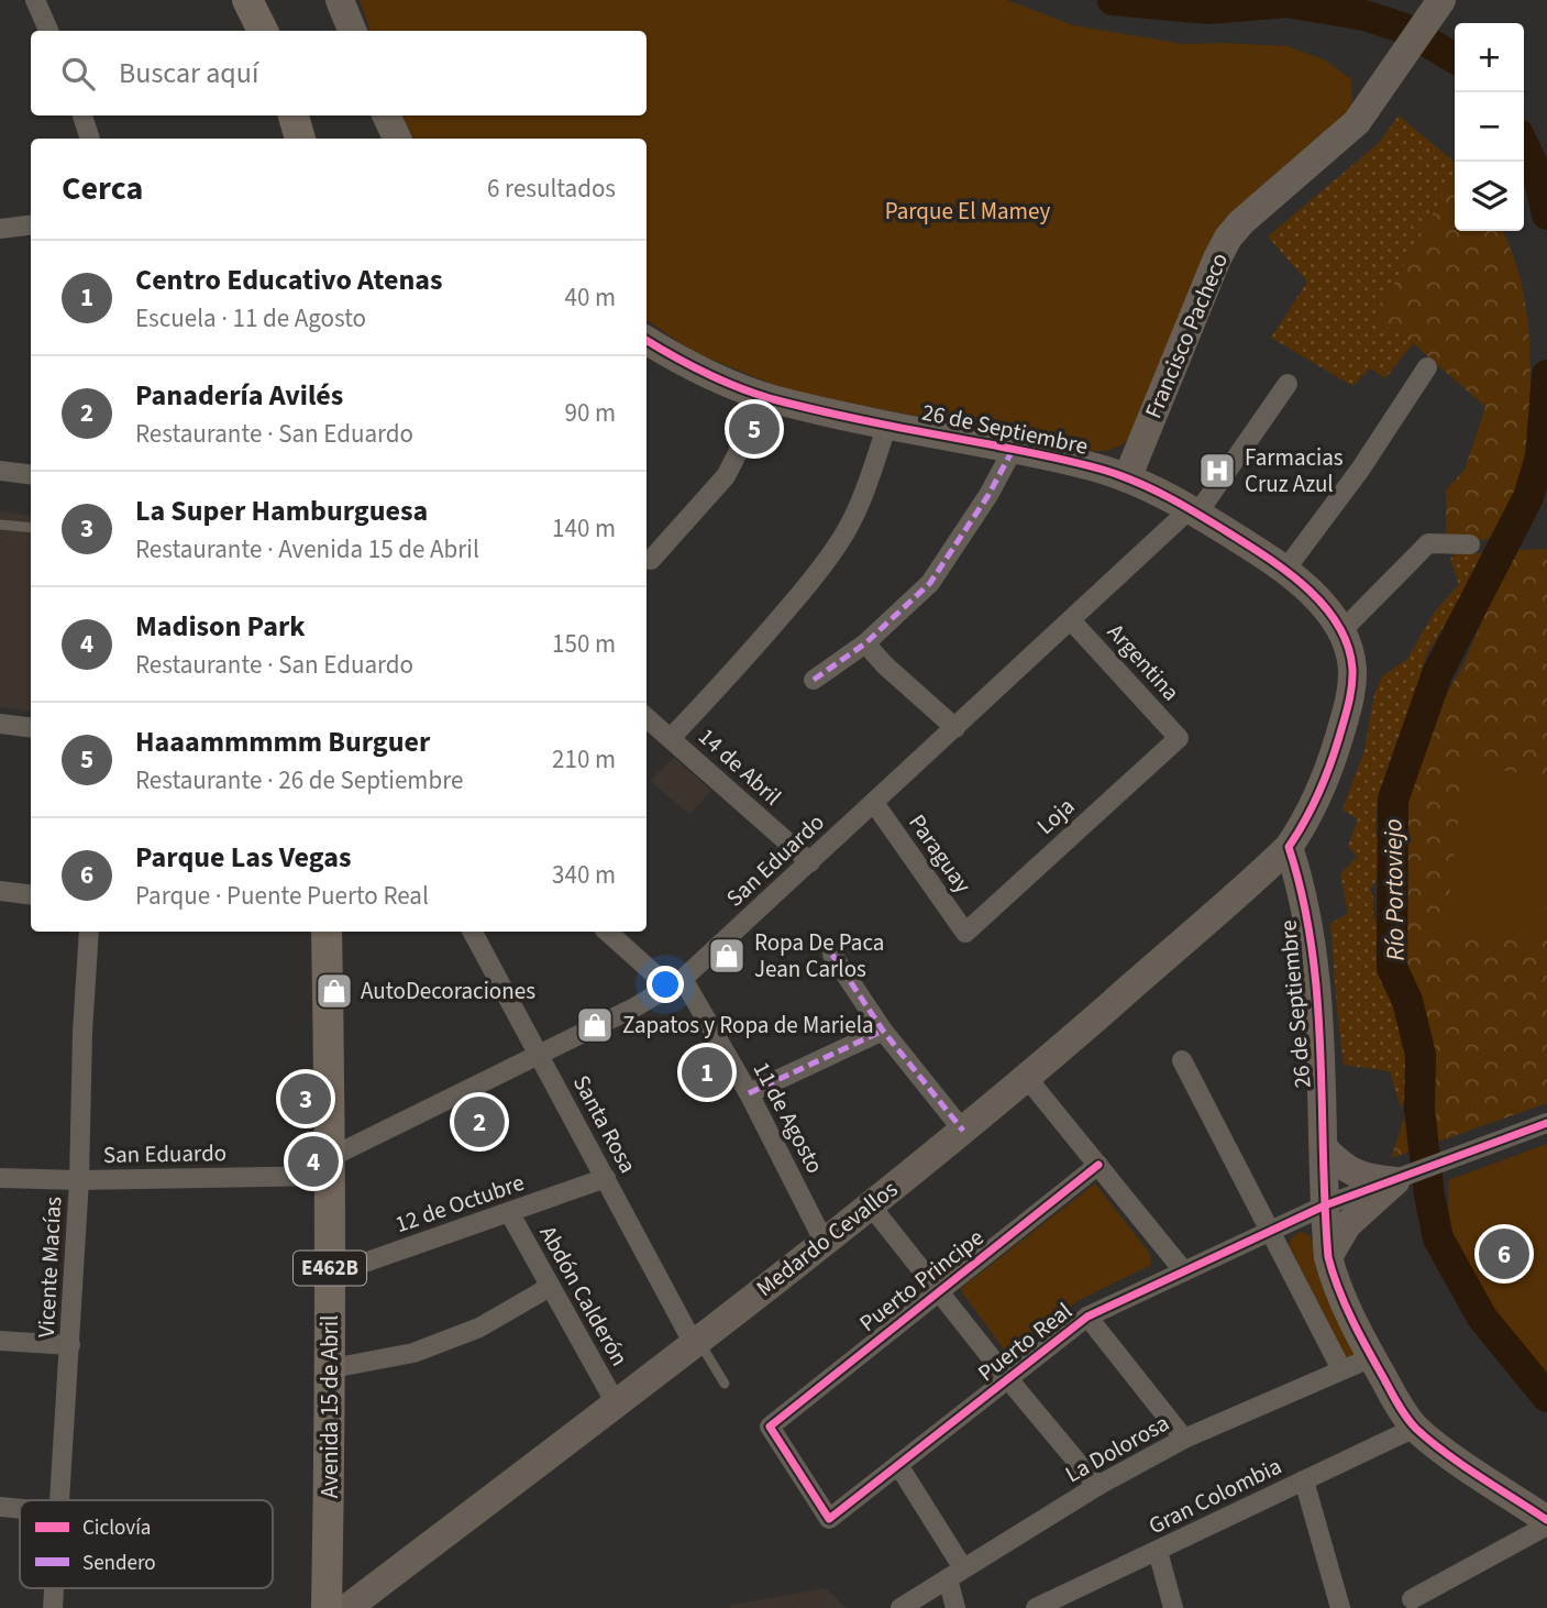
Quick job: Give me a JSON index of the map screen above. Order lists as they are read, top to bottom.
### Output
{
  "streets": {
    "main road": ["E462B", "Avenida 15 de Abril"],
    "street": [
      "Francisco Pacheco",
      "26 de Septiembre",
      "Argentina",
      "14 de Abril",
      "Loja",
      "Paraguay",
      "San Eduardo",
      "11 de Agosto",
      "Santa Rosa",
      "12 de Octubre",
      "Medardo Cevallos",
      "Vicente Macías",
      "Puerto Principe",
      "Abdón Calderón",
      "Puerto Real",
      "La Dolorosa",
      "Gran Colombia"
    ]
  },
  "crossings": [
    ["Francisco Pacheco", "26 de Septiembre"],
    ["26 de Septiembre", "San Eduardo"],
    ["26 de Septiembre", "Medardo Cevallos"],
    ["26 de Septiembre", "Puerto Real"],
    ["26 de Septiembre", "La Dolorosa"],
    ["26 de Septiembre", "Gran Colombia"],
    ["Argentina", "Loja"],
    ["Argentina", "San Eduardo"],
    ["14 de Abril", "San Eduardo"],
    ["Loja", "Paraguay"],
    ["Paraguay", "San Eduardo"],
    ["San Eduardo", "11 de Agosto"],
    ["San Eduardo", "Santa Rosa"],
    ["San Eduardo", "Vicente Macías"],
    ["San Eduardo", "Avenida 15 de Abril"],
    ["11 de Agosto", "Medardo Cevallos"],
    ["Santa Rosa", "12 de Octubre"],
    ["Santa Rosa", "Medardo Cevallos"],
    ["12 de Octubre", "Abdón Calderón"],
    ["12 de Octubre", "Avenida 15 de Abril"],
    ["Medardo Cevallos", "Abdón Calderón"],
    ["Puerto Principe", "Puerto Real"]
  ],
  "water": ["Río Portoviejo"],
  "parks": ["Parque El Mamey"],
  "places": {
    "hospital": ["Farmacias Cruz Azul"],
    "shop": ["Ropa De Paca Jean Carlos", "AutoDecoraciones", "Zapatos y Ropa de Mariela"]
  },
  "legend": ["Ciclovía", "Sendero"],
  "page": {
    "map_buttons": ["+", "−"],
    "search": "Buscar aquí",
    "heading": ["Cerca", "6 resultados"],
    "list": [
      {
        "mark": "1",
        "name": "Centro Educativo Atenas",
        "note": "Escuela · 11 de Agosto",
        "value": "40 m"
      },
      {
        "mark": "2",
        "name": "Panadería Avilés",
        "note": "Restaurante · San Eduardo",
        "value": "90 m"
      },
      {
        "mark": "3",
        "name": "La Super Hamburguesa",
        "note": "Restaurante · Avenida 15 de Abril",
        "value": "140 m"
      },
      {
        "mark": "4",
        "name": "Madison Park",
        "note": "Restaurante · San Eduardo",
        "value": "150 m"
      },
      {
        "mark": "5",
        "name": "Haaammmmm Burguer",
        "note": "Restaurante · 26 de Septiembre",
        "value": "210 m"
      },
      {
        "mark": "6",
        "name": "Parque Las Vegas",
        "note": "Parque · Puente Puerto Real",
        "value": "340 m"
      }
    ],
    "pins": [
      "5",
      "1",
      "3",
      "2",
      "4",
      "6"
    ]
  }
}
